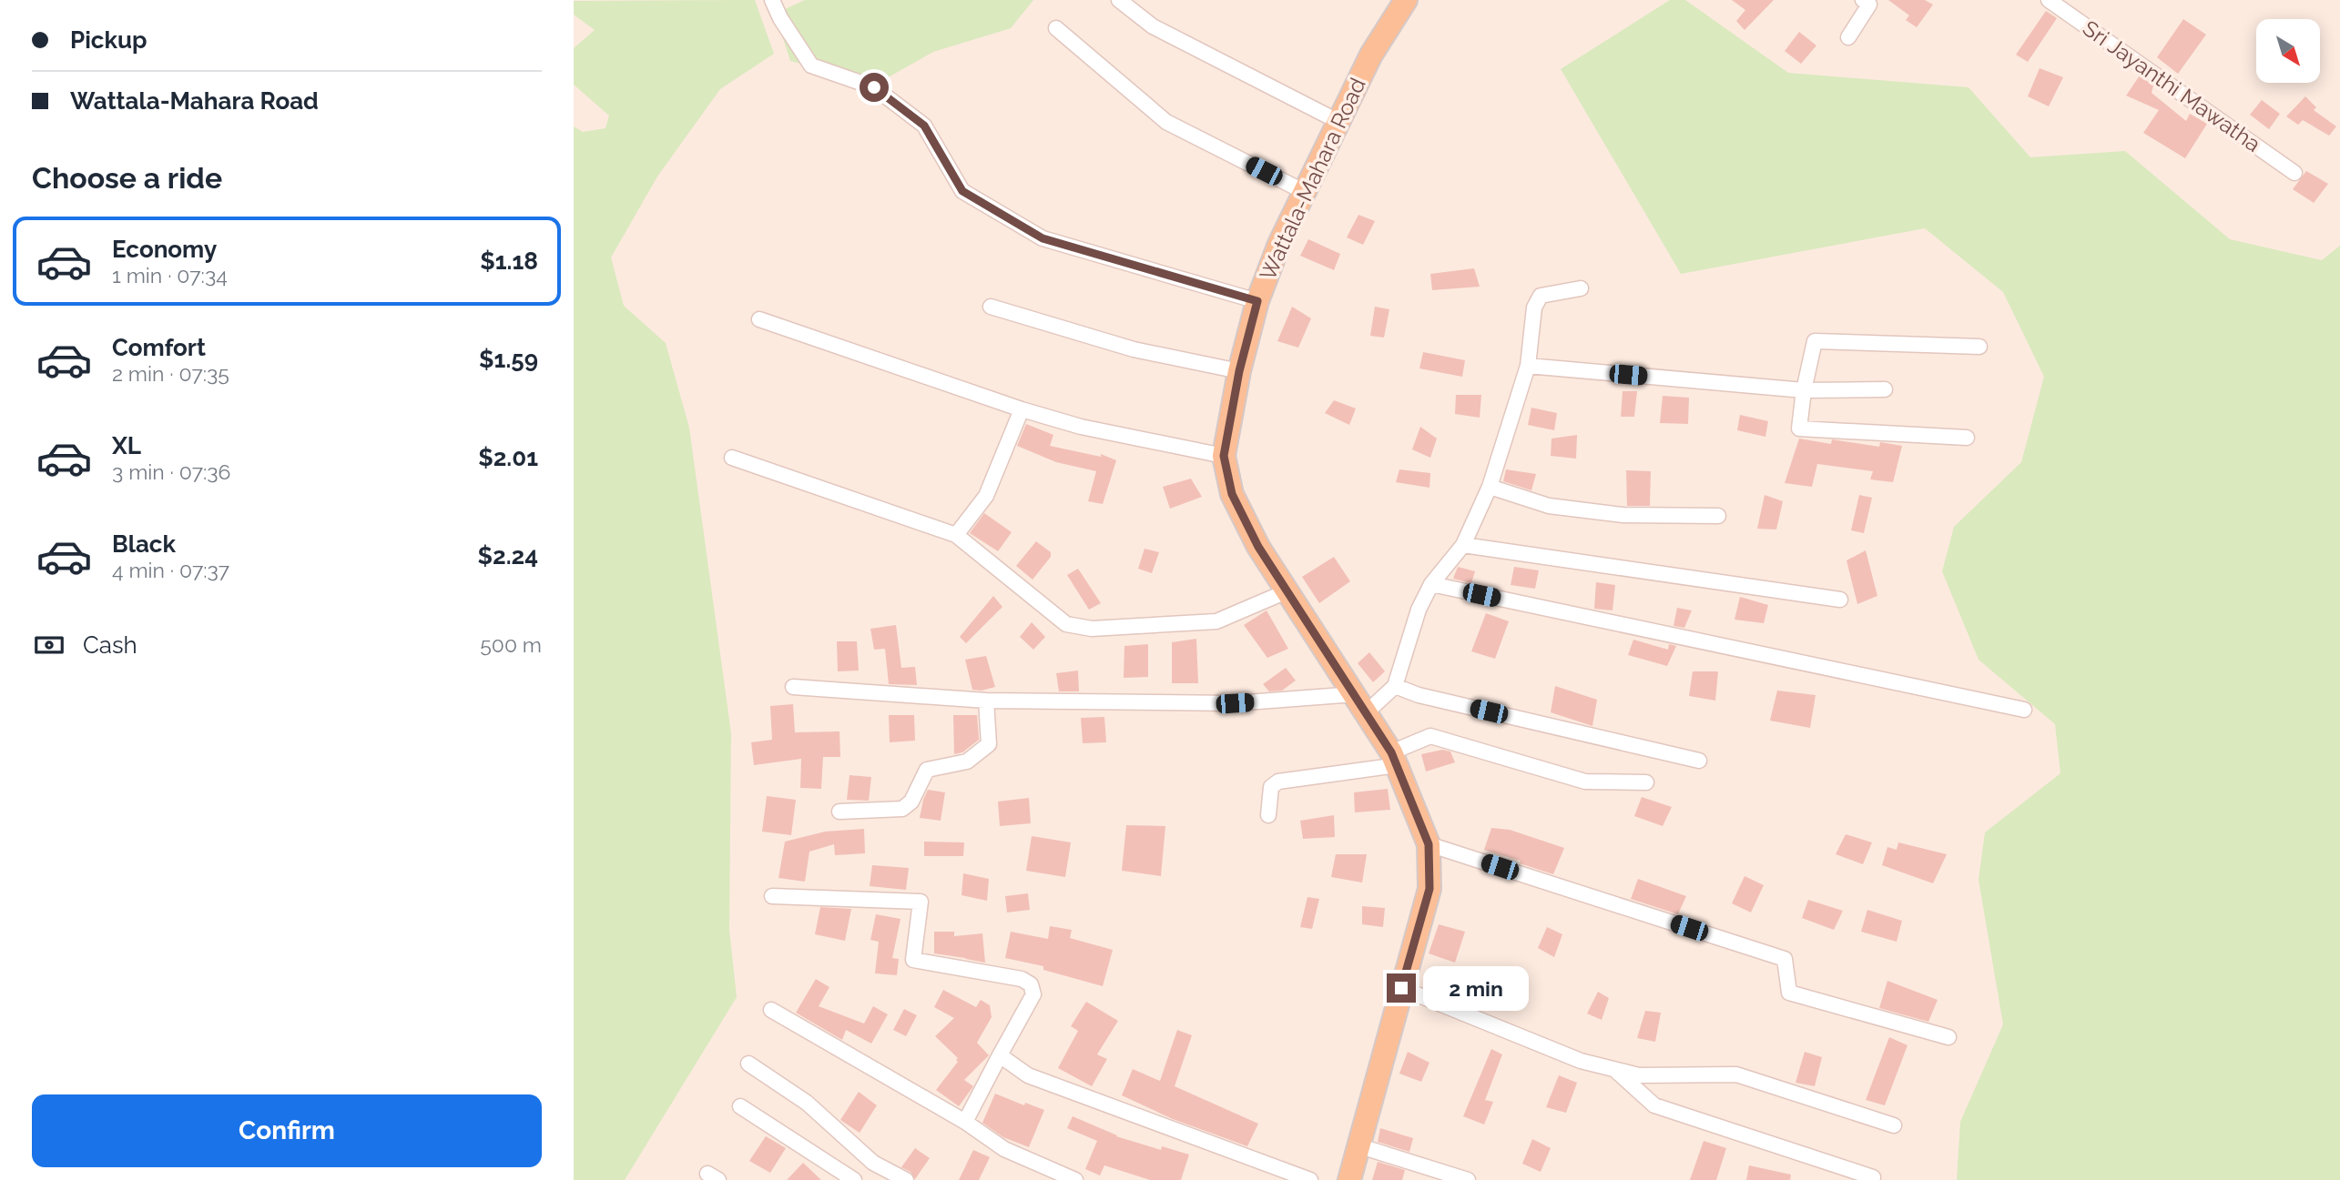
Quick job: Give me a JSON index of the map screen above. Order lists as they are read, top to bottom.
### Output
{
  "streets": {
    "main road": ["Wattala-Mahara Road"],
    "street": ["Sri Jayanthi Mawatha"]
  },
  "north": "bottom right",
  "page": {
    "banner": ["Pickup", "Wattala-Mahara Road"],
    "heading": "Choose a ride",
    "list": [
      {
        "name": "Economy",
        "note": "1 min · 07:34",
        "value": "$1.18"
      },
      {
        "name": "Comfort",
        "note": "2 min · 07:35",
        "value": "$1.59"
      },
      {
        "name": "XL",
        "note": "3 min · 07:36",
        "value": "$2.01"
      },
      {
        "name": "Black",
        "note": "4 min · 07:37",
        "value": "$2.24"
      }
    ],
    "pay": ["Cash", "500 m"],
    "bubble": "2 min",
    "buttons": "Confirm"
  }
}
